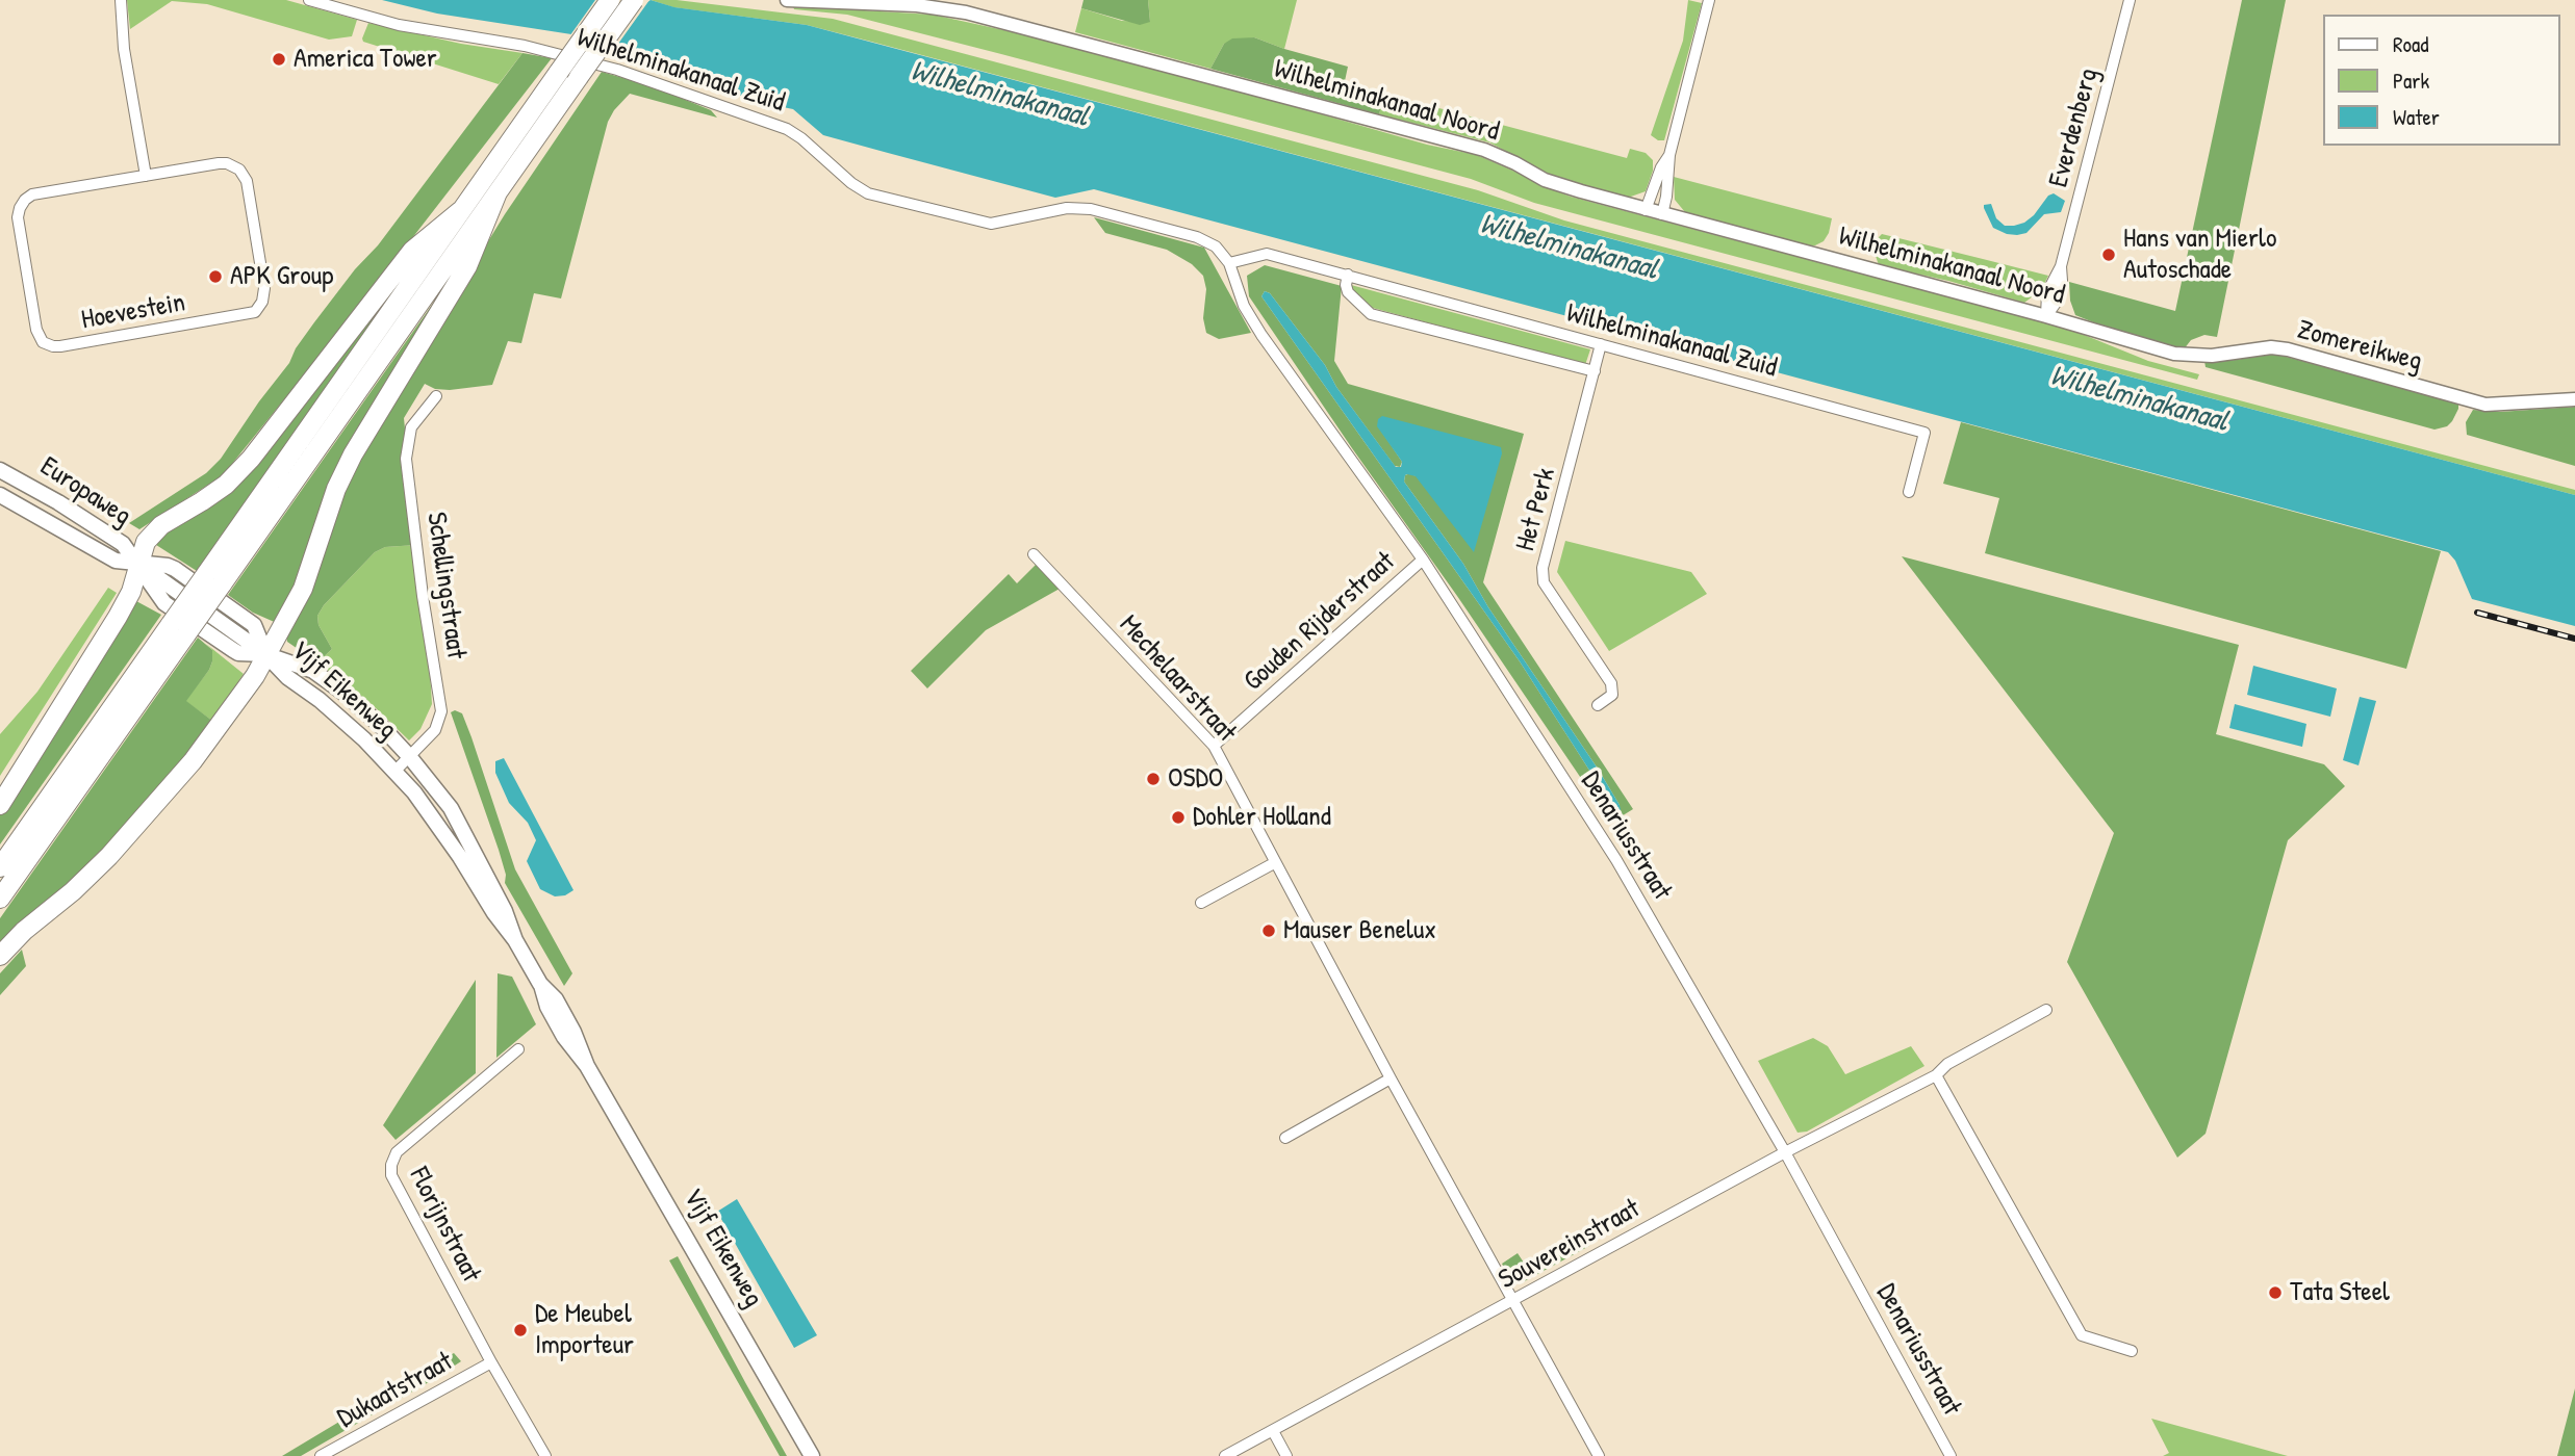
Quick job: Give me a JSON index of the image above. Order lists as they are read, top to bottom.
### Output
{
  "streets": {
    "main road": ["Europaweg", "Vijf Eikenweg"],
    "street": [
      "Wilhelminakanaal Zuid",
      "Wilhelminakanaal Noord",
      "Everdenberg",
      "Hoevestein",
      "Zomereikweg",
      "Het Perk",
      "Schellingstraat",
      "Gouden Rijderstraat",
      "Mechelaarstraat",
      "Denariusstraat",
      "Florijnstraat",
      "Souvereinstraat",
      "Dukaatstraat"
    ]
  },
  "crossings": [
    ["Wilhelminakanaal Zuid", "Het Perk"],
    ["Wilhelminakanaal Zuid", "Denariusstraat"],
    ["Wilhelminakanaal Noord", "Everdenberg"],
    ["Wilhelminakanaal Noord", "Zomereikweg"],
    ["Europaweg", "Vijf Eikenweg"],
    ["Schellingstraat", "Vijf Eikenweg"],
    ["Gouden Rijderstraat", "Mechelaarstraat"],
    ["Gouden Rijderstraat", "Denariusstraat"],
    ["Mechelaarstraat", "Souvereinstraat"],
    ["Denariusstraat", "Souvereinstraat"],
    ["Florijnstraat", "Dukaatstraat"]
  ],
  "water": ["Wilhelminakanaal"],
  "places": [
    "America Tower",
    "Hans van Mierlo Autoschade",
    "APK Group",
    "OSDO",
    "Dohler Holland",
    "Mauser Benelux",
    "Tata Steel",
    "De Meubel Importeur"
  ],
  "legend": ["Road", "Park", "Water"]
}
